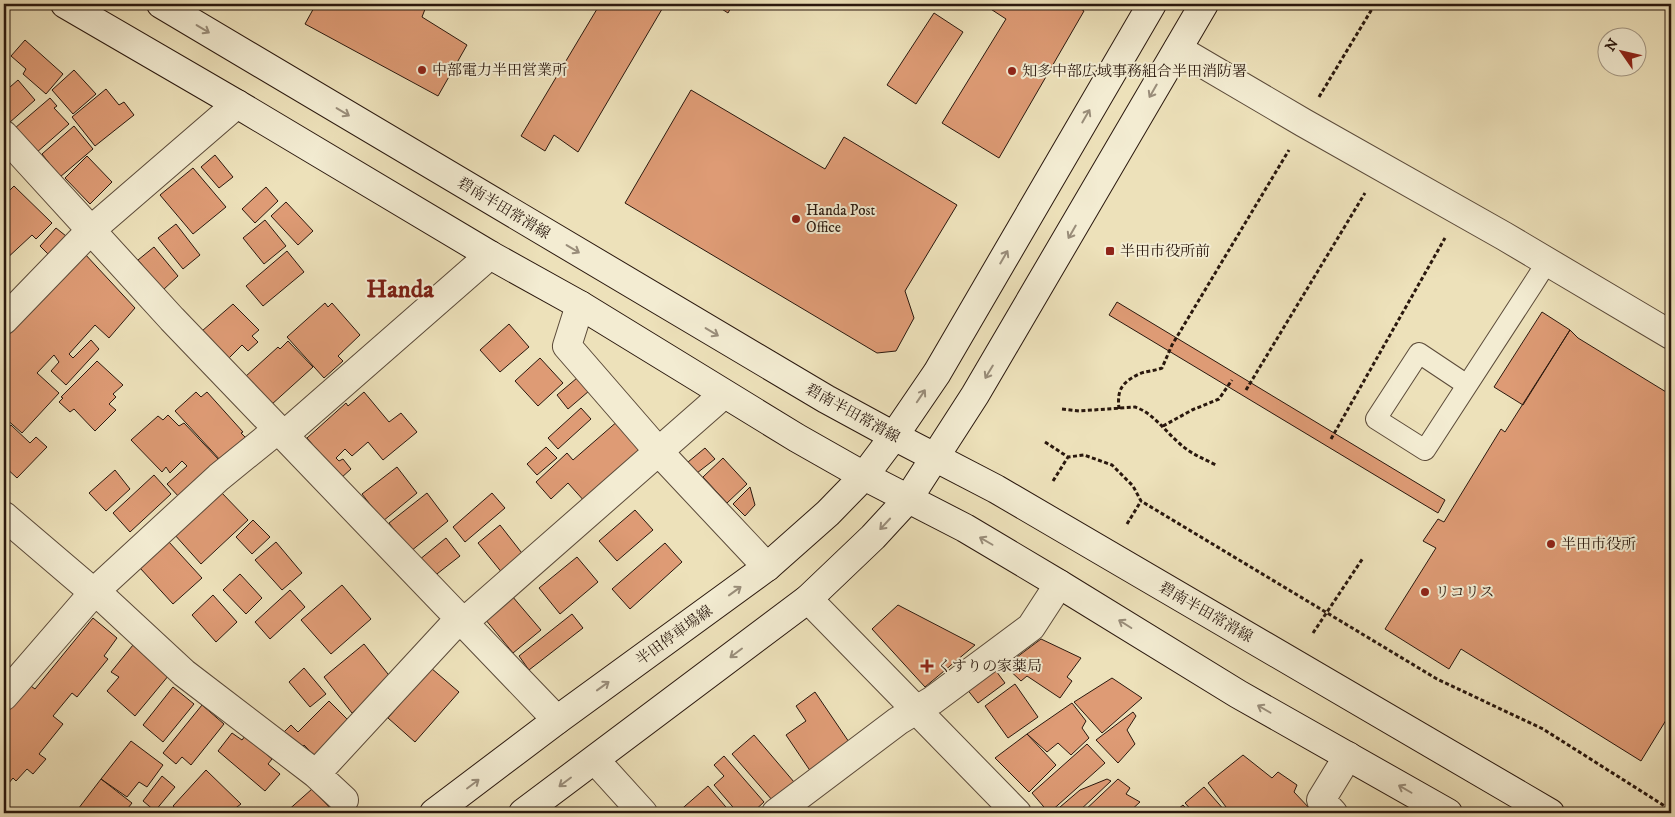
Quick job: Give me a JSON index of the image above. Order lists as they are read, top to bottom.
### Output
{
  "streets": {
    "street": ["碧南半田常滑線", "半田停車場線"]
  },
  "crossings": [
    ["碧南半田常滑線", "半田停車場線"]
  ],
  "districts": ["Handa"],
  "places": {
    "other": [
      "中部電力半田営業所",
      "知多中部広域事務組合半田消防署",
      "Handa Post Office",
      "半田市役所",
      "リコリス"
    ],
    "transit": ["半田市役所前"],
    "health": ["くすりの家薬局"]
  },
  "north": "top left"
}
